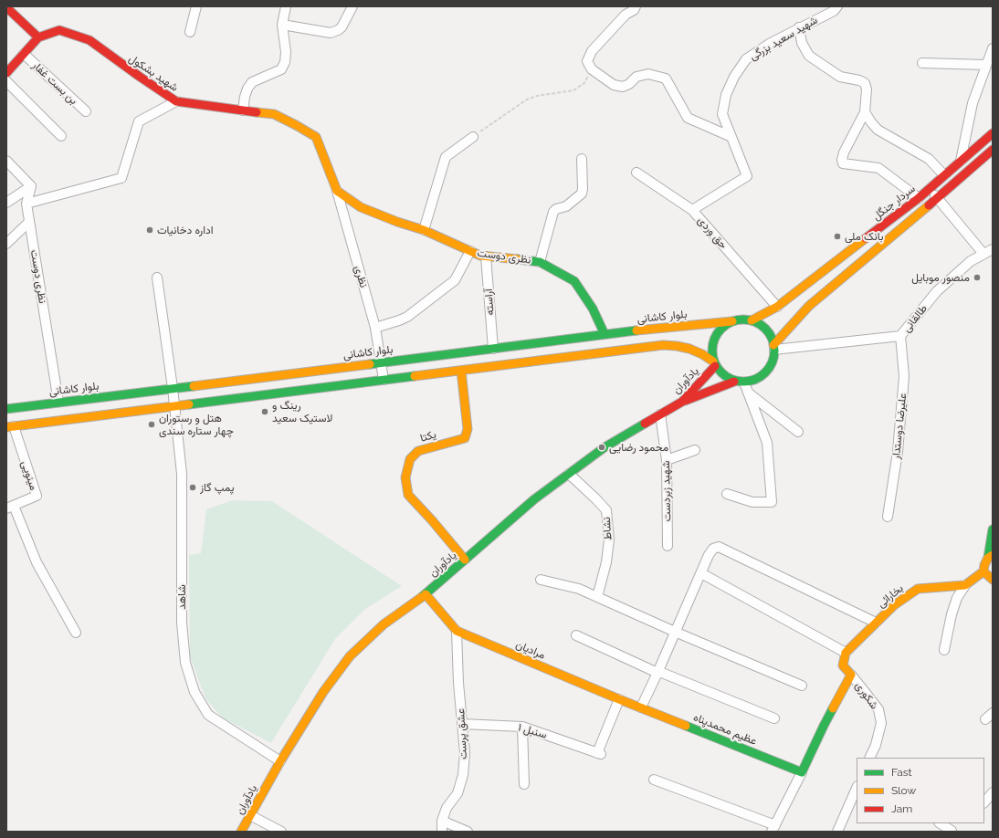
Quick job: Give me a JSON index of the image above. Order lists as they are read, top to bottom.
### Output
{
  "streets": {
    "main road": [
      "شهید بشکول",
      "سردار جنگل",
      "نظری دوست",
      "بلوار کاشانی",
      "یادآوران",
      "یکتا",
      "بخارائی",
      "مرادیان",
      "عظیم محمدپناه"
    ],
    "street": [
      "شهید سعید بزرگی",
      "بن بست غفار",
      "حق وردی",
      "نظری",
      "آراسته",
      "طالقانی",
      "علیرضا دوستدار",
      "مینویی",
      "شهید زبردست",
      "نشاط",
      "شاهد",
      "شکوری",
      "سنبل ۱",
      "عشق پرست"
    ]
  },
  "crossings": [
    ["شهید سعید بزرگی", "حق وردی"],
    ["شهید بشکول", "بن بست غفار"],
    ["شهید بشکول", "نظری دوست"],
    ["شهید بشکول", "نظری"],
    ["سردار جنگل", "حق وردی"],
    ["سردار جنگل", "بلوار کاشانی"],
    ["سردار جنگل", "طالقانی"],
    ["سردار جنگل", "یادآوران"],
    ["نظری دوست", "نظری"],
    ["نظری دوست", "آراسته"],
    ["نظری دوست", "بلوار کاشانی"],
    ["نظری", "بلوار کاشانی"],
    ["آراسته", "بلوار کاشانی"],
    ["بلوار کاشانی", "طالقانی"],
    ["بلوار کاشانی", "یادآوران"],
    ["بلوار کاشانی", "یکتا"],
    ["بلوار کاشانی", "مینویی"],
    ["بلوار کاشانی", "شاهد"],
    ["طالقانی", "یادآوران"],
    ["طالقانی", "علیرضا دوستدار"],
    ["یادآوران", "یکتا"],
    ["یادآوران", "شهید زبردست"],
    ["یادآوران", "نشاط"],
    ["یادآوران", "شاهد"],
    ["یادآوران", "مرادیان"],
    ["مرادیان", "عظیم محمدپناه"],
    ["مرادیان", "سنبل ۱"],
    ["مرادیان", "عشق پرست"],
    ["سنبل ۱", "عشق پرست"]
  ],
  "places": [
    "اداره دخانیات",
    "بانک ملی",
    "منصور موبایل",
    "رینگ و لاستیک سعید",
    "هتل و رستوران چهار ستاره سندی",
    "محمود رضایی",
    "پمپ گاز"
  ],
  "legend": ["Fast", "Slow", "Jam"]
}
